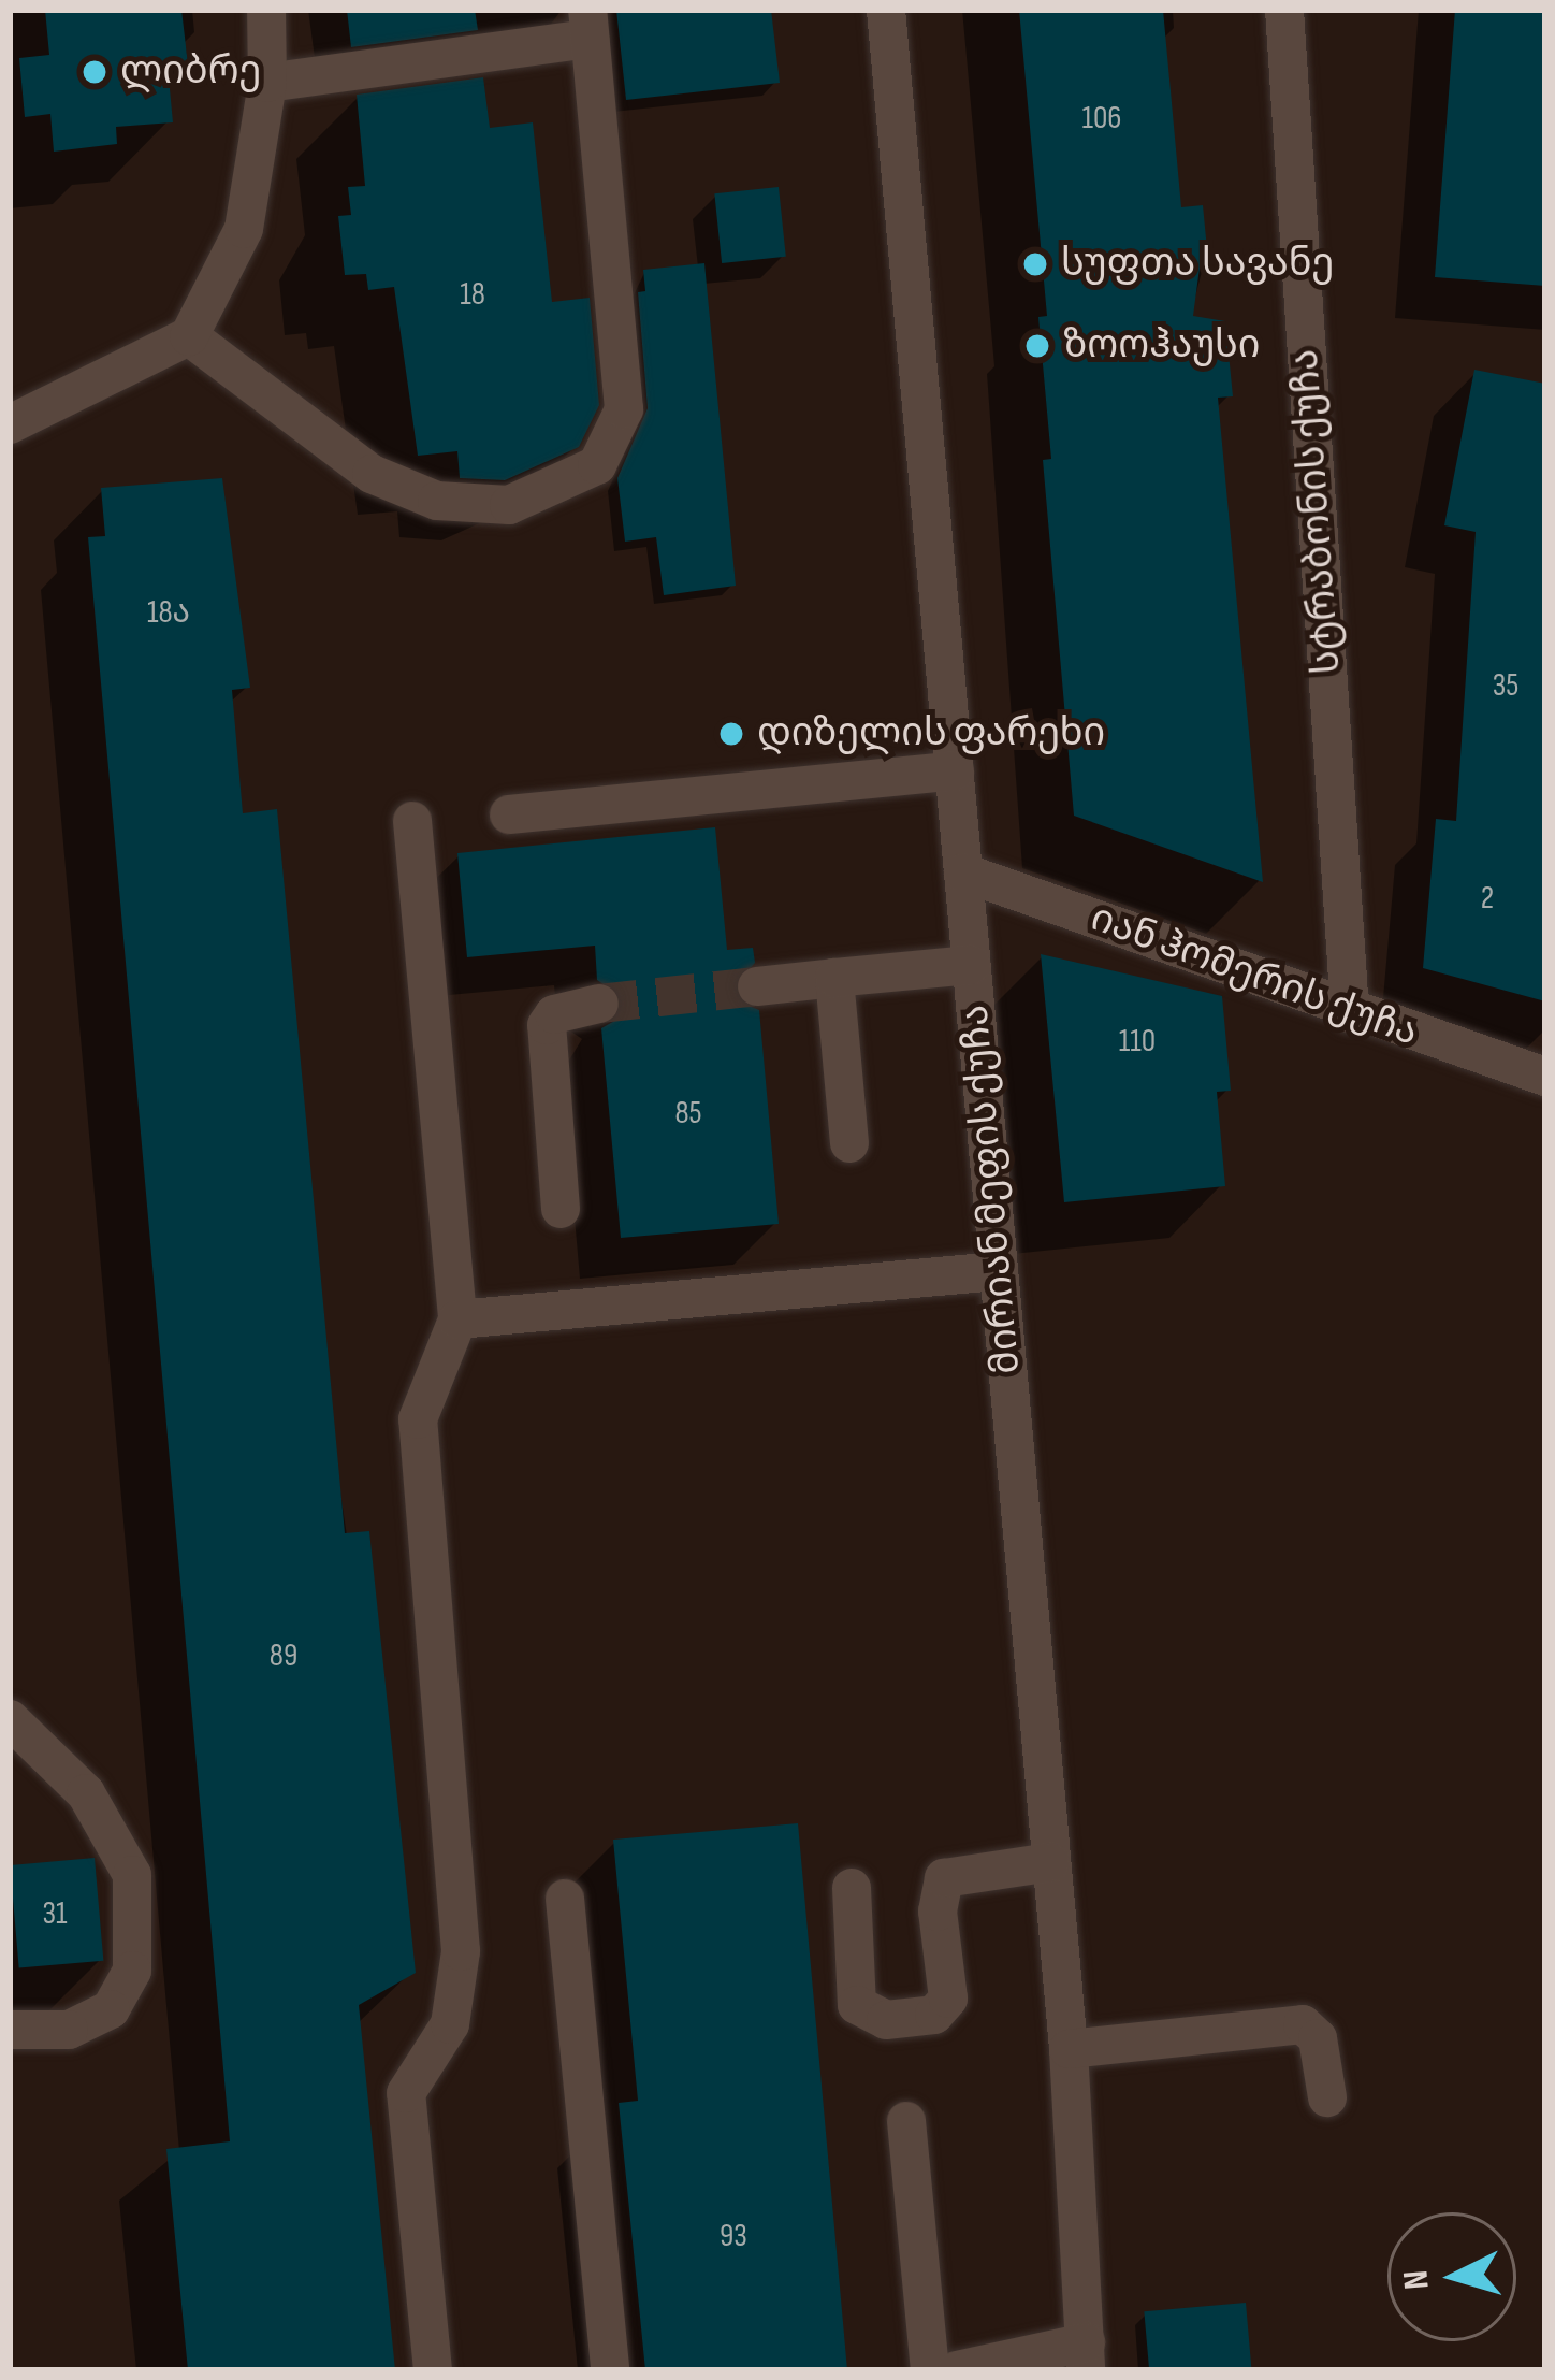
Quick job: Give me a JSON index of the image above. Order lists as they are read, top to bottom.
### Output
{
  "streets": {
    "street": ["სტრაბონის ქუჩა", "იან ჰომერის ქუჩა", "მირიან მეფის ქუჩა"]
  },
  "crossings": [
    ["სტრაბონის ქუჩა", "იან ჰომერის ქუჩა"],
    ["იან ჰომერის ქუჩა", "მირიან მეფის ქუჩა"]
  ],
  "places": [
    "ლიბრე",
    "სუფთა სავანე",
    "ზოოჰაუსი",
    "დიზელის ფარეხი"
  ],
  "house_numbers": [
    "106",
    "18",
    "18ა",
    "35",
    "2",
    "110",
    "85",
    "89",
    "31",
    "93"
  ],
  "north": "left"
}
